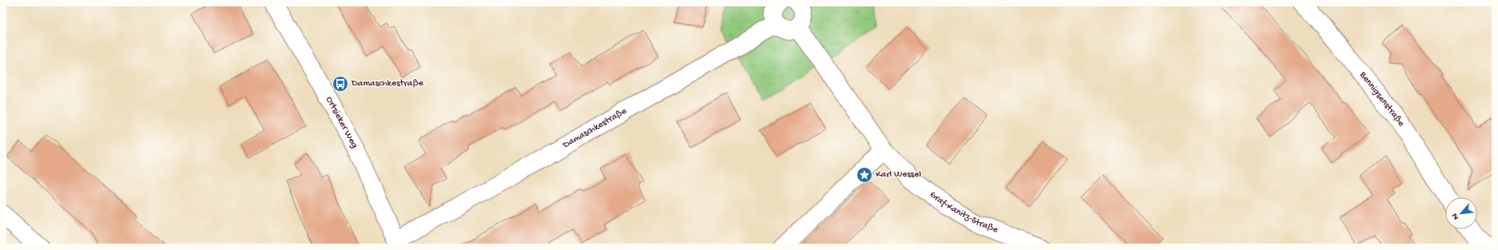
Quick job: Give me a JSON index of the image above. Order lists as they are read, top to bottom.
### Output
{
  "streets": {
    "street": [
      "Bennigsenstraße",
      "Ortsieker Weg",
      "Damaschkestraße",
      "Graf-Kanitz-Straße"
    ]
  },
  "crossings": [
    ["Ortsieker Weg", "Damaschkestraße"]
  ],
  "places": {
    "bus stop": ["Damaschkestraße"],
    "place": ["Karl Wessel"]
  },
  "north": "bottom left"
}
